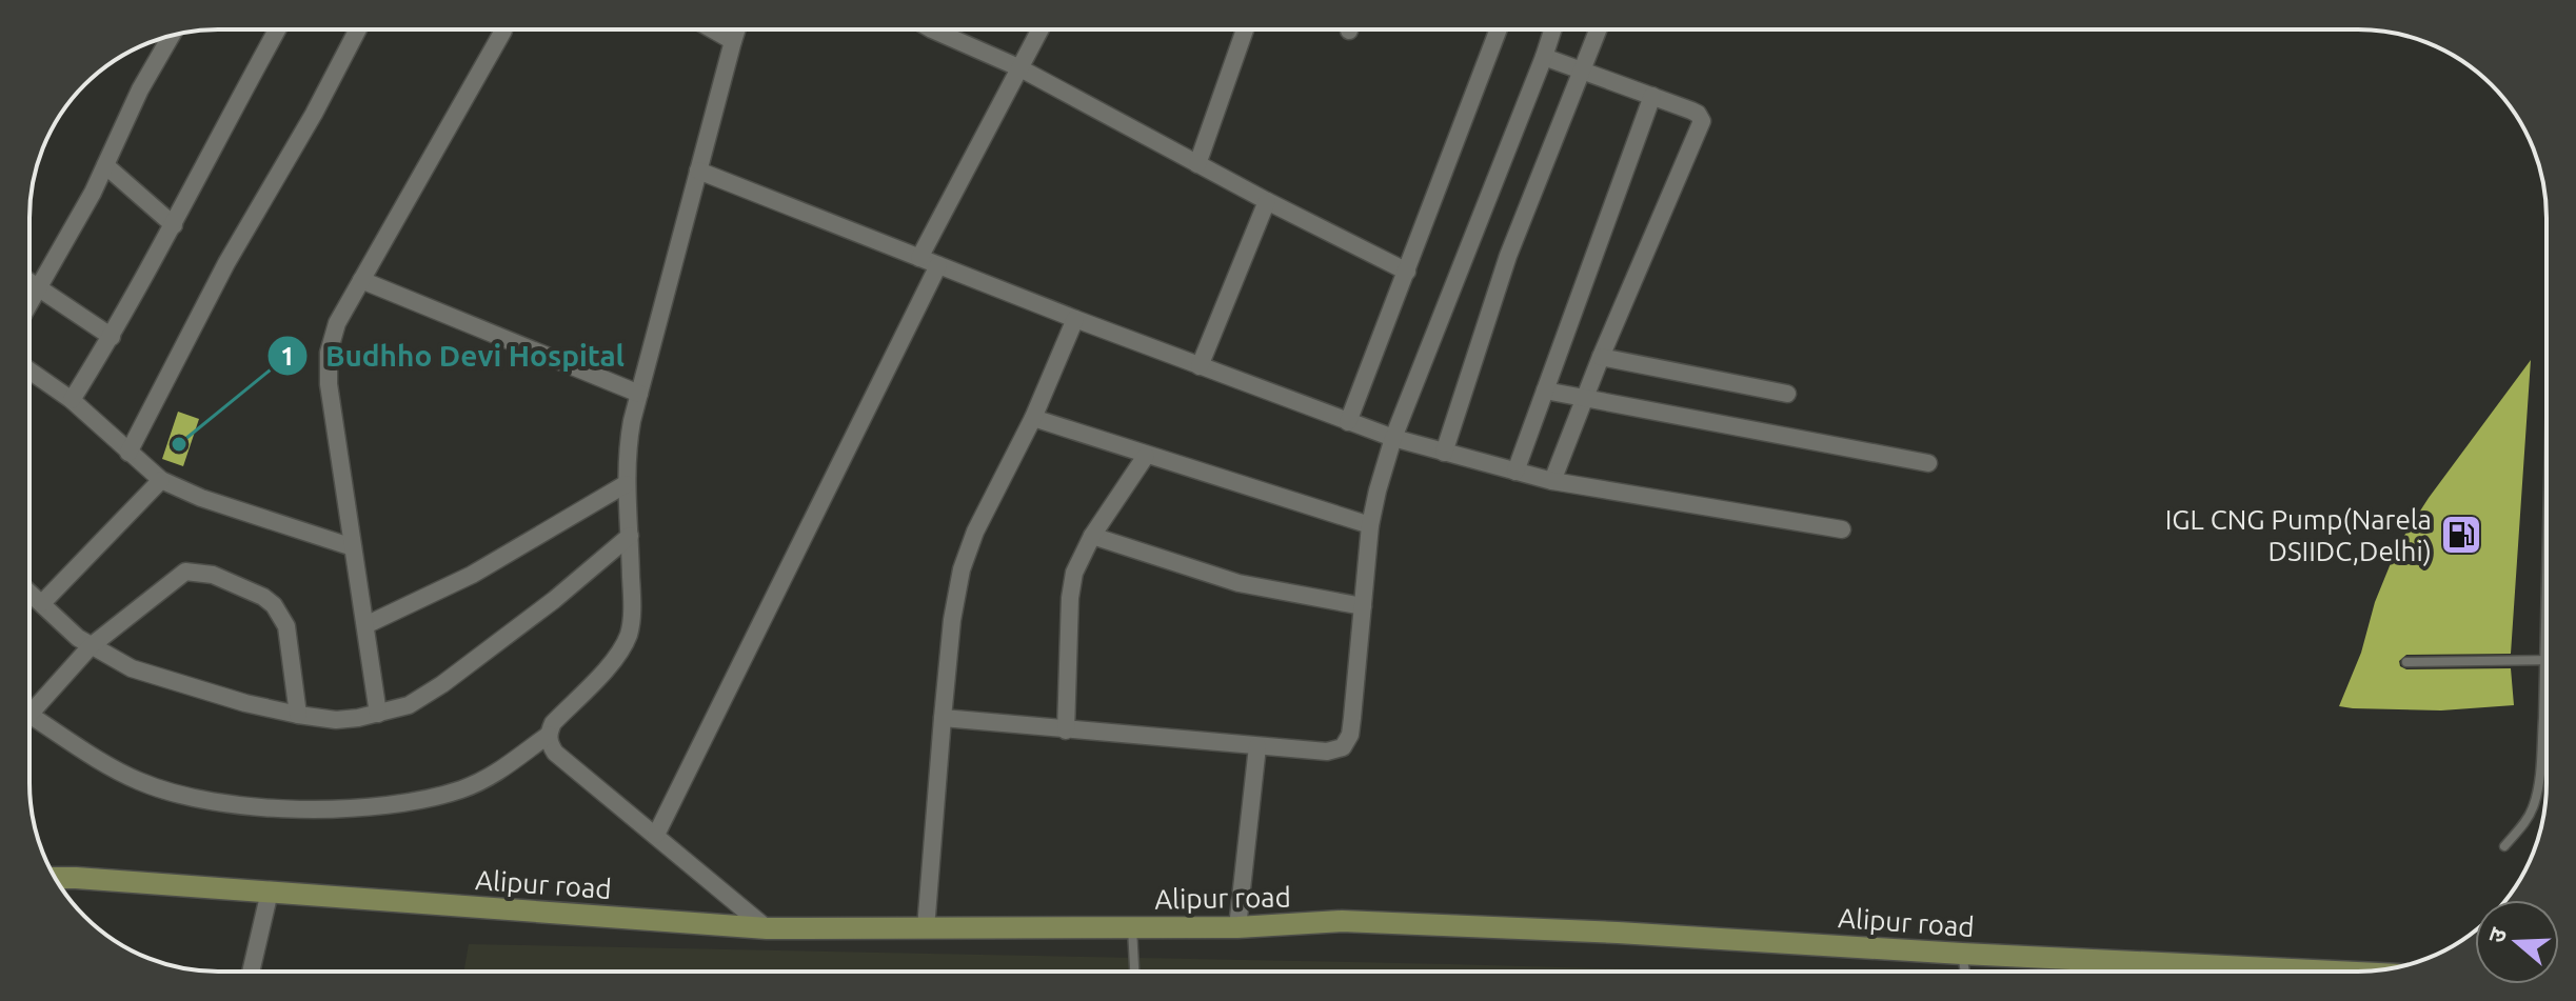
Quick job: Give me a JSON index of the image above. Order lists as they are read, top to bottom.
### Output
{
  "streets": {
    "street": ["Alipur road"]
  },
  "places": {
    "other": ["Budhho Devi Hospital"],
    "fuel station": ["IGL CNG Pump(Narela DSIIDC,Delhi)"]
  },
  "north": "left"
}
